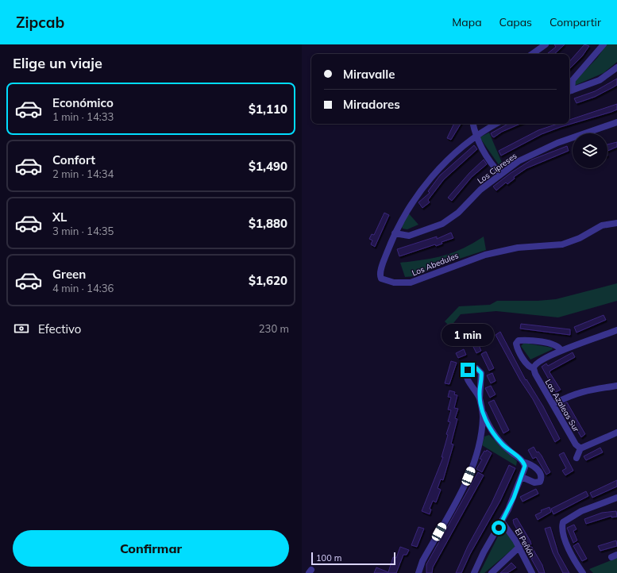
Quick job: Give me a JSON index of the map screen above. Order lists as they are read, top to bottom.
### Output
{
  "streets": {
    "street": [
      "Los Cipreses",
      "Los Abedules",
      "Las Azaleas Sur",
      "El Peñón"
    ]
  },
  "crossings": [
    ["Los Cipreses", "Los Abedules"]
  ],
  "scale_bar": "100 m",
  "page": {
    "header": "Zipcab",
    "nav": ["Mapa", "Capas", "Compartir"],
    "heading": "Elige un viaje",
    "banner": ["Miravalle", "Miradores"],
    "list": [
      {
        "name": "Económico",
        "note": "1 min · 14:33",
        "value": "$1,110"
      },
      {
        "name": "Confort",
        "note": "2 min · 14:34",
        "value": "$1,490"
      },
      {
        "name": "XL",
        "note": "3 min · 14:35",
        "value": "$1,880"
      },
      {
        "name": "Green",
        "note": "4 min · 14:36",
        "value": "$1,620"
      }
    ],
    "pay": ["Efectivo", "230 m"],
    "bubble": "1 min",
    "buttons": "Confirmar",
    "scale": "100 m"
  }
}
